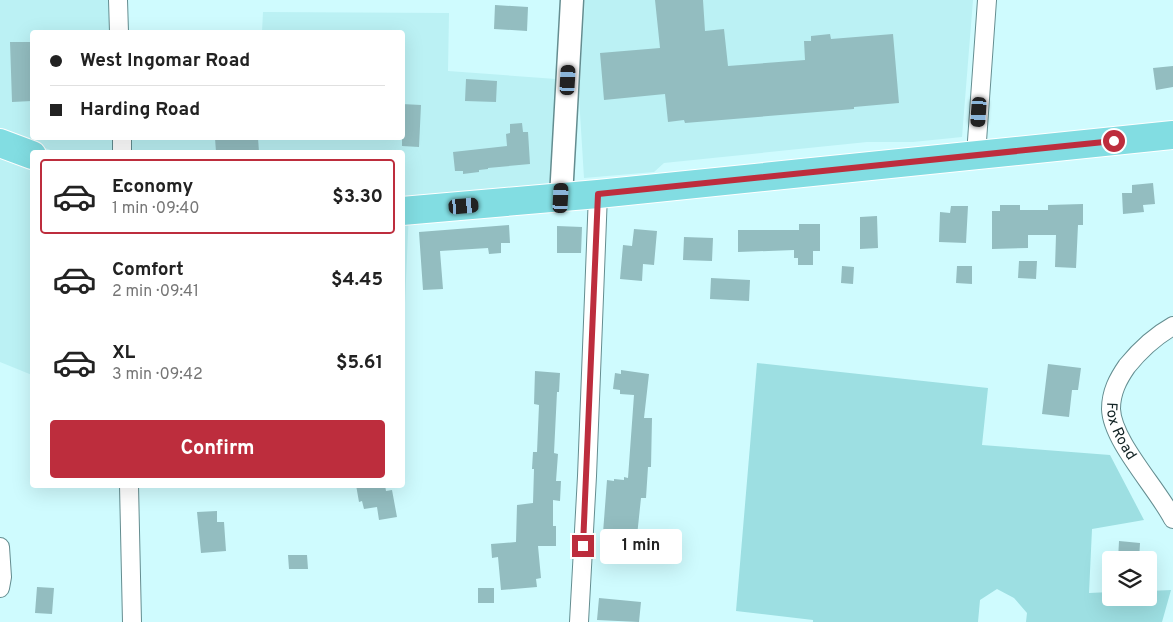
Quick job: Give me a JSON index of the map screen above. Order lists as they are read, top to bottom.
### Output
{
  "streets": {
    "street": ["Fox Road"]
  },
  "page": {
    "banner": ["West Ingomar Road", "Harding Road"],
    "list": [
      {
        "name": "Economy",
        "note": "1 min · 09:40",
        "value": "$3.30"
      },
      {
        "name": "Comfort",
        "note": "2 min · 09:41",
        "value": "$4.45"
      },
      {
        "name": "XL",
        "note": "3 min · 09:42",
        "value": "$5.61"
      }
    ],
    "buttons": "Confirm",
    "bubble": "1 min"
  }
}
